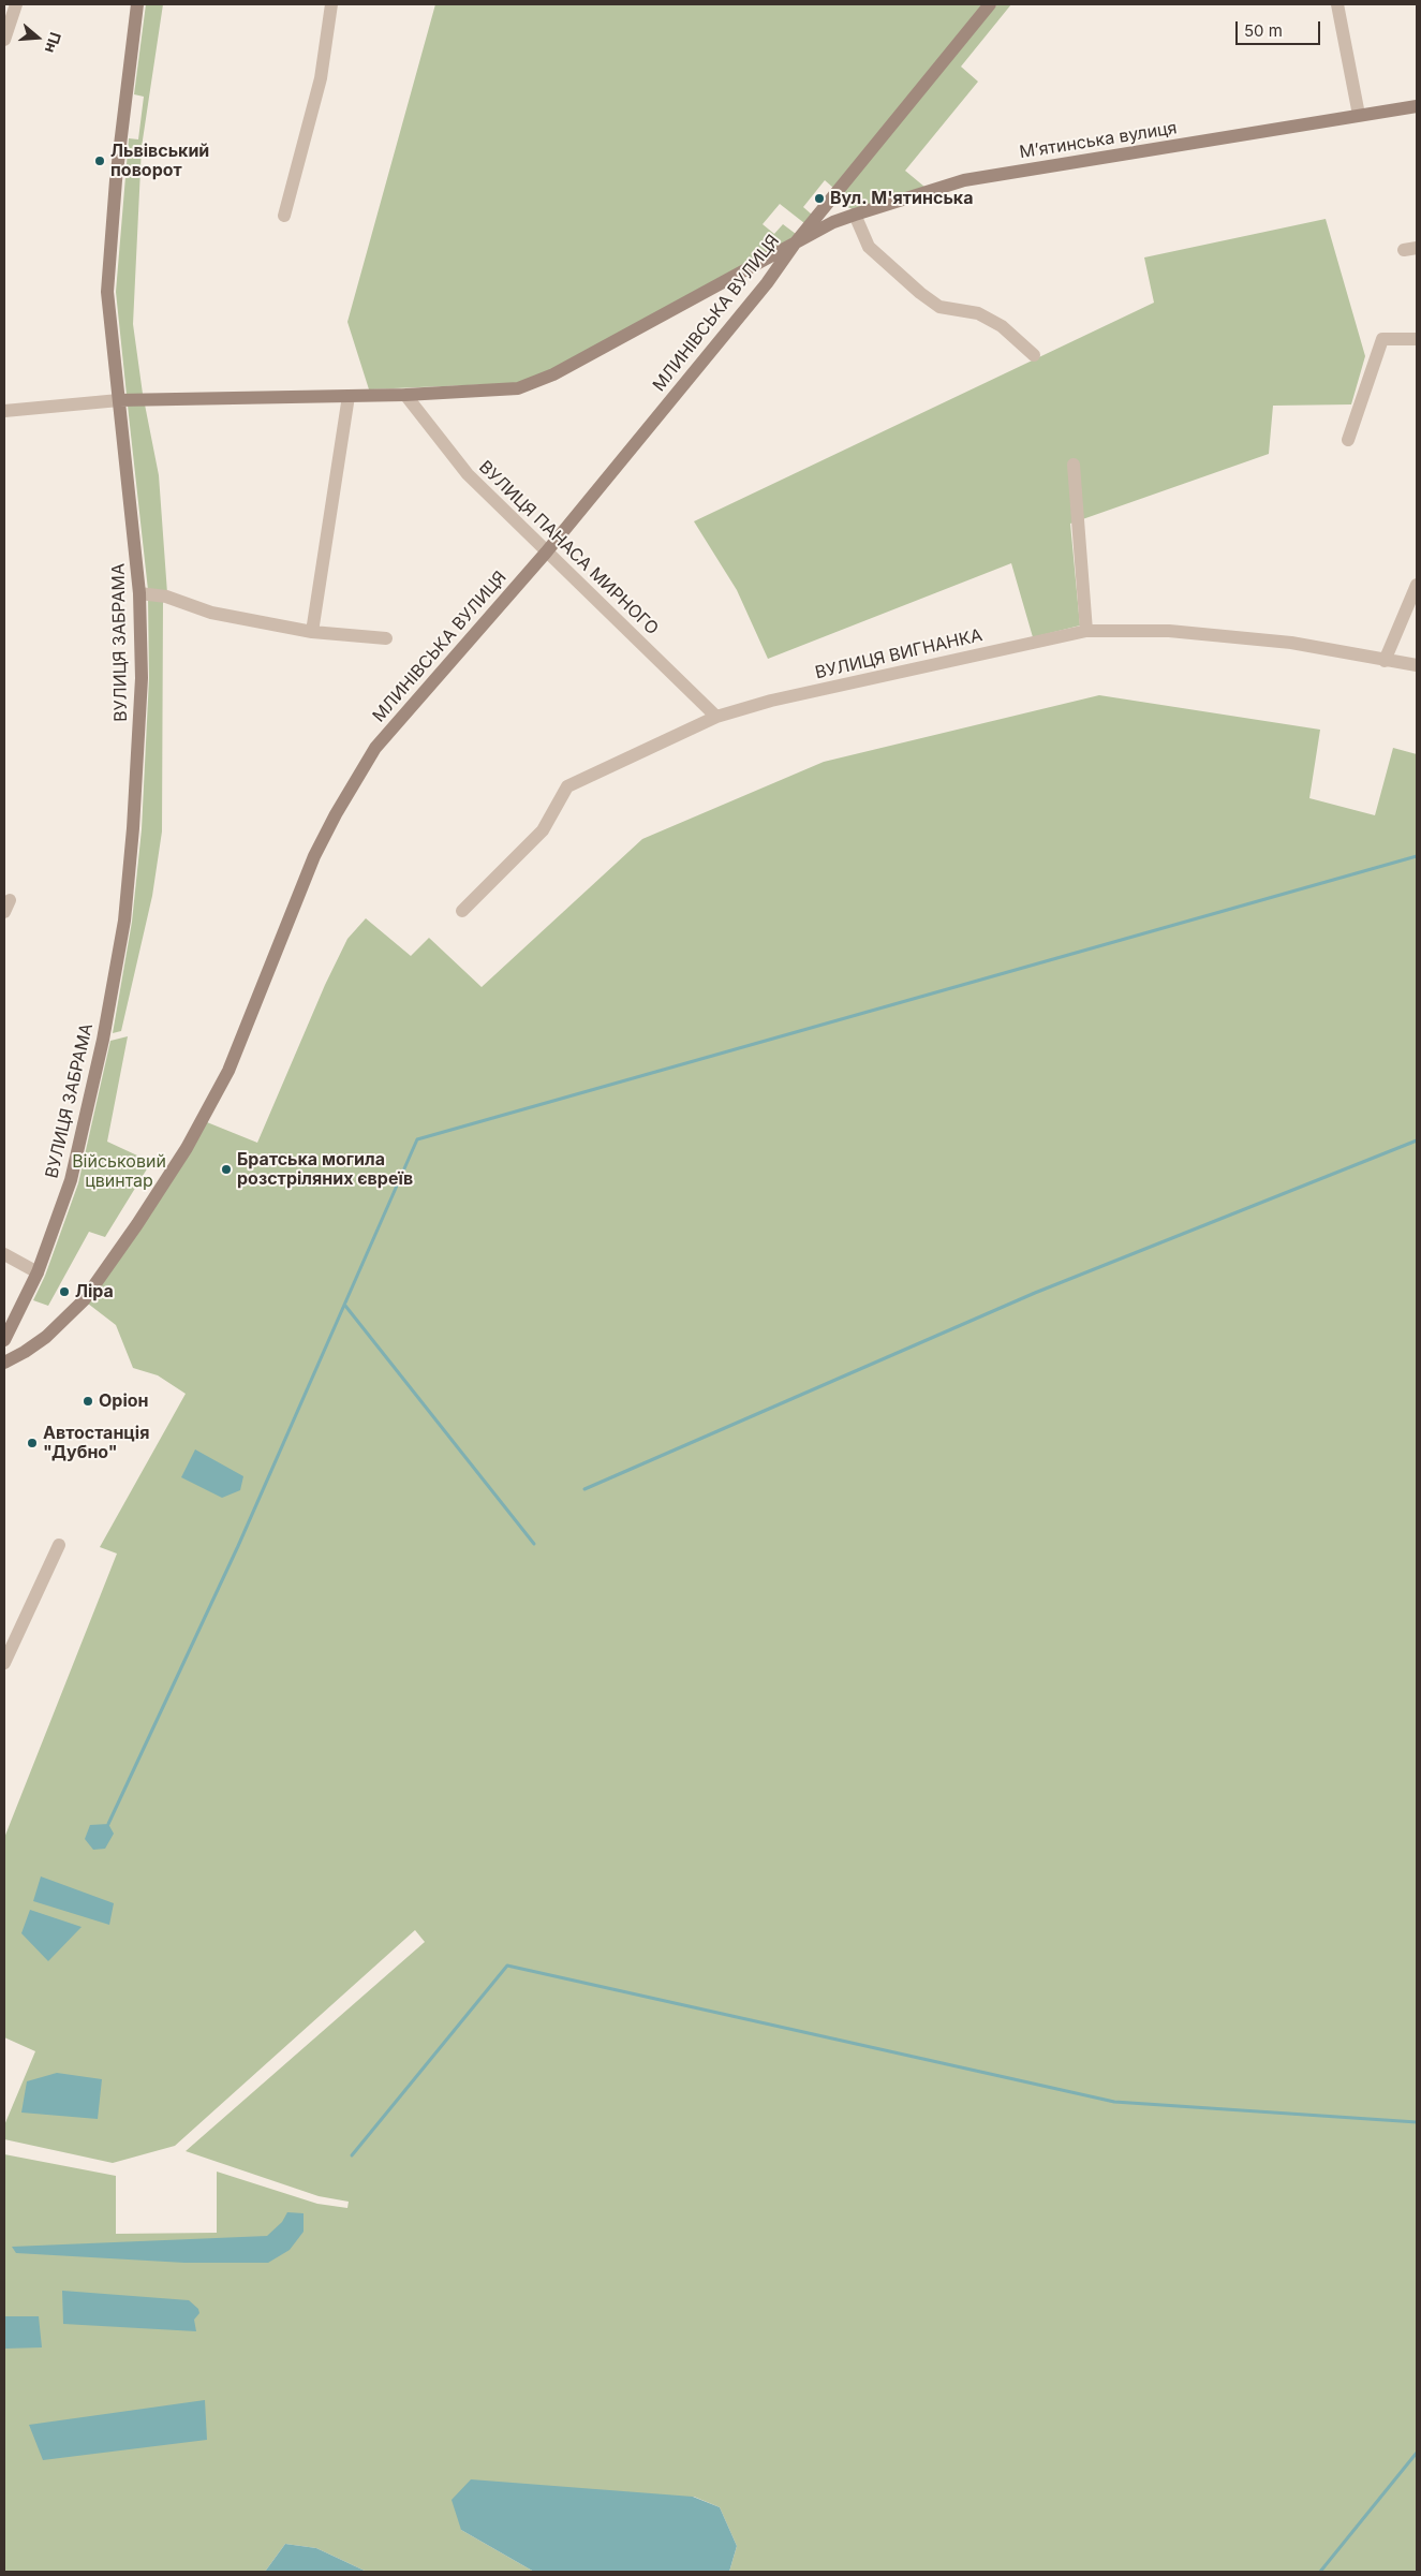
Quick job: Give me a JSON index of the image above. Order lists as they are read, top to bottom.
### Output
{
  "streets": {
    "main road": ["Мʼятинська вулиця", "МЛИНІВСЬКА ВУЛИЦЯ", "ВУЛИЦЯ ЗАБРАМА"],
    "street": ["ВУЛИЦЯ ПАНАСА МИРНОГО", "ВУЛИЦЯ ВИГНАНКА"]
  },
  "crossings": [
    ["Мʼятинська вулиця", "МЛИНІВСЬКА ВУЛИЦЯ"],
    ["МЛИНІВСЬКА ВУЛИЦЯ", "ВУЛИЦЯ ПАНАСА МИРНОГО"],
    ["ВУЛИЦЯ ПАНАСА МИРНОГО", "ВУЛИЦЯ ВИГНАНКА"]
  ],
  "parks": ["Військовий цвинтар"],
  "places": [
    "Львівський поворот",
    "Вул. М'ятинська",
    "Братська могила розстріляних євреїв",
    "Ліра",
    "Оріон",
    "Автостанція \"Дубно\""
  ],
  "scale_bar": "50 m",
  "north": "right"
}
